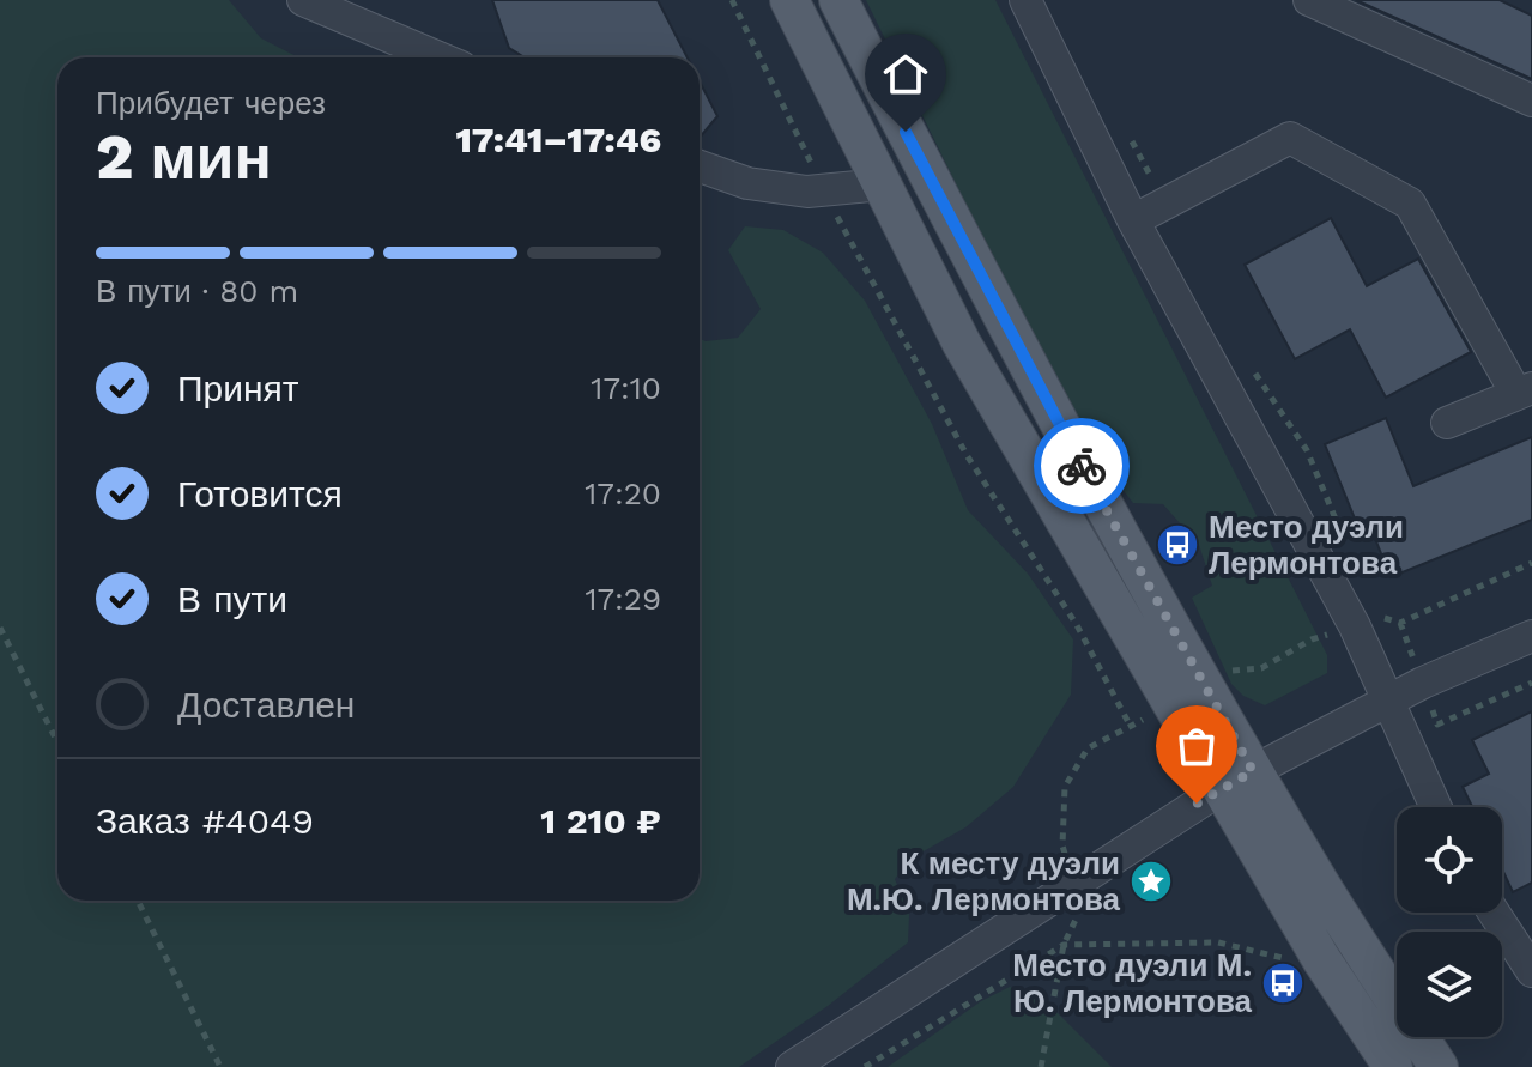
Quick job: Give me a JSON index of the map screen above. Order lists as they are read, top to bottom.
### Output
{
  "places": {
    "bus stop": ["Место дуэли Лермонтова", "Место дуэли М. Ю. Лермонтова"],
    "place": ["К месту дуэли М.Ю. Лермонтова"]
  },
  "page": {
    "heading": ["2 мин", "Прибудет через", "17:41–17:46"],
    "panel": ["Заказ #4049", "1 210 ₽"],
    "bar": "В пути · 80 m",
    "list": [
      ["Принят", "17:10"],
      ["Готовится", "17:20"],
      ["В пути", "17:29"],
      "Доставлен"
    ]
  }
}
